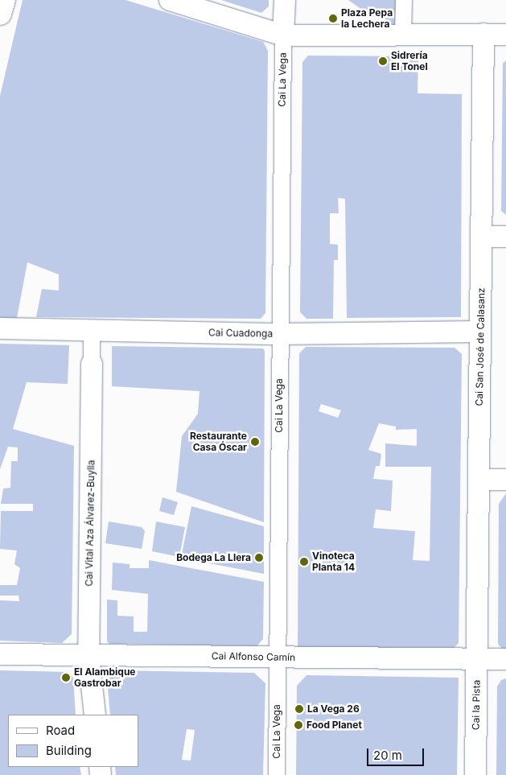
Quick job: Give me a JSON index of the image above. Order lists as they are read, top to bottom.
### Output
{
  "streets": {
    "street": [
      "Cai La Vega",
      "Cai Cuadonga",
      "Cai San José de Calasanz",
      "Cai Vital Aza Álvarez-Buylla",
      "Cai Alfonso Camín",
      "Cai la Pista"
    ]
  },
  "crossings": [
    ["Cai La Vega", "Cai Cuadonga"],
    ["Cai La Vega", "Cai Alfonso Camín"],
    ["Cai Cuadonga", "Cai San José de Calasanz"],
    ["Cai Cuadonga", "Cai Vital Aza Álvarez-Buylla"],
    ["Cai San José de Calasanz", "Cai Alfonso Camín"],
    ["Cai San José de Calasanz", "Cai la Pista"],
    ["Cai Vital Aza Álvarez-Buylla", "Cai Alfonso Camín"],
    ["Cai Alfonso Camín", "Cai la Pista"]
  ],
  "places": [
    "Plaza Pepa la Lechera",
    "Sidrería El Tonel",
    "Restaurante Casa Óscar",
    "Bodega La Llera",
    "Vinoteca Planta 14",
    "El Alambique Gastrobar",
    "La Vega 26",
    "Food Planet"
  ],
  "legend": ["Road", "Building"],
  "scale_bar": "20 m"
}
